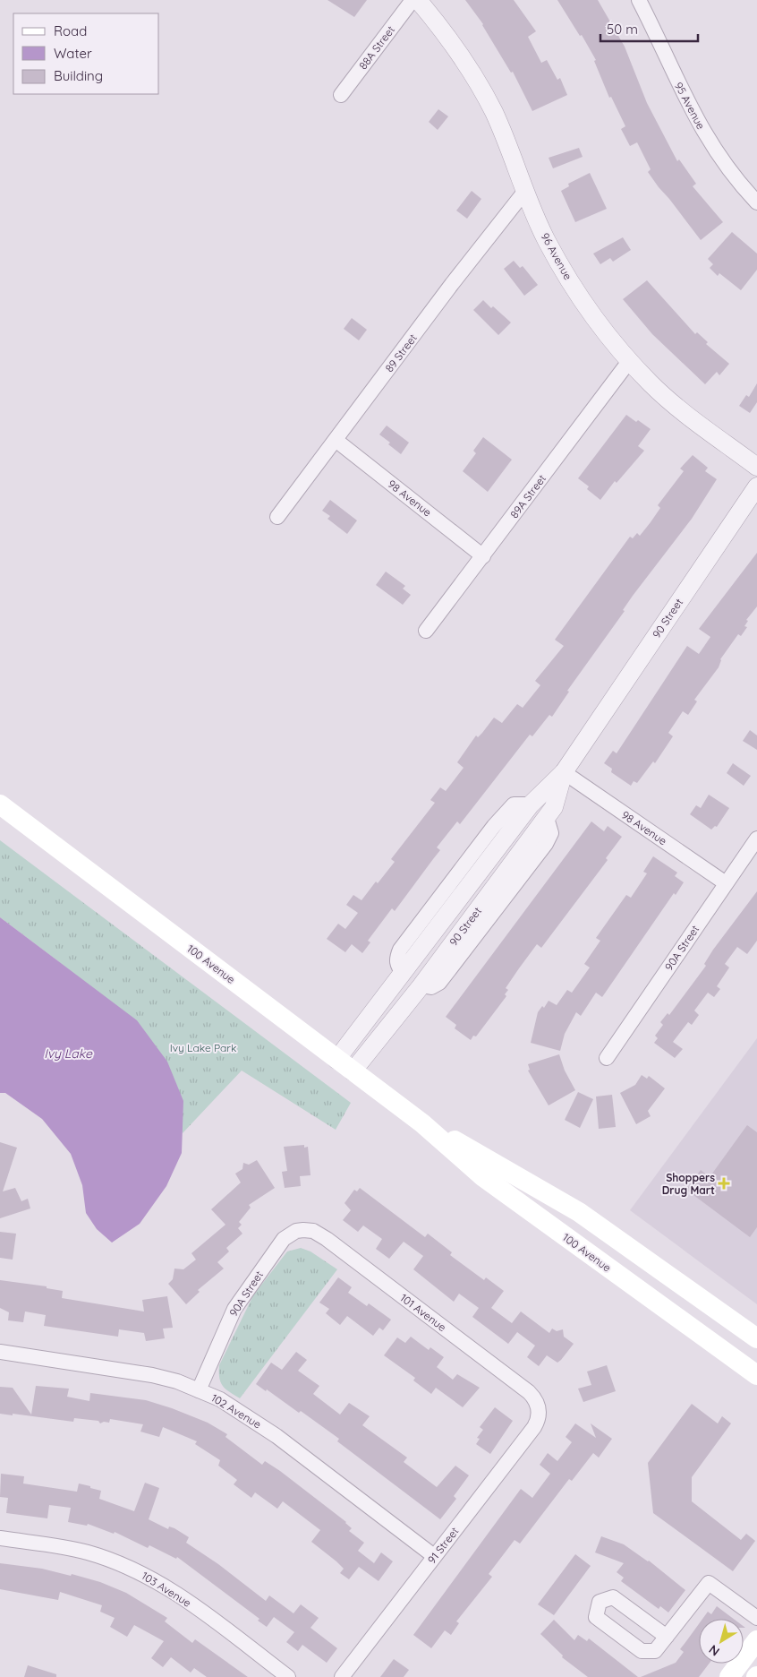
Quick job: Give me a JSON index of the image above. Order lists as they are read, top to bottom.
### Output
{
  "streets": {
    "main road": ["100 Avenue"],
    "street": [
      "88A Street",
      "95 Avenue",
      "96 Avenue",
      "89 Street",
      "89A Street",
      "98 Avenue",
      "90 Street",
      "90A Street",
      "101 Avenue",
      "102 Avenue",
      "91 Street",
      "103 Avenue"
    ]
  },
  "crossings": [
    ["96 Avenue", "89 Street"],
    ["96 Avenue", "89A Street"],
    ["89 Street", "98 Avenue"],
    ["89A Street", "98 Avenue"],
    ["98 Avenue", "90 Street"],
    ["98 Avenue", "90A Street"],
    ["90 Street", "100 Avenue"],
    ["90A Street", "101 Avenue"],
    ["90A Street", "102 Avenue"],
    ["101 Avenue", "91 Street"],
    ["102 Avenue", "91 Street"]
  ],
  "water": ["Ivy Lake"],
  "parks": ["Ivy Lake Park"],
  "places": {
    "health": ["Shoppers Drug Mart"]
  },
  "legend": ["Road", "Water", "Building"],
  "scale_bar": "50 m",
  "north": "bottom left"
}
